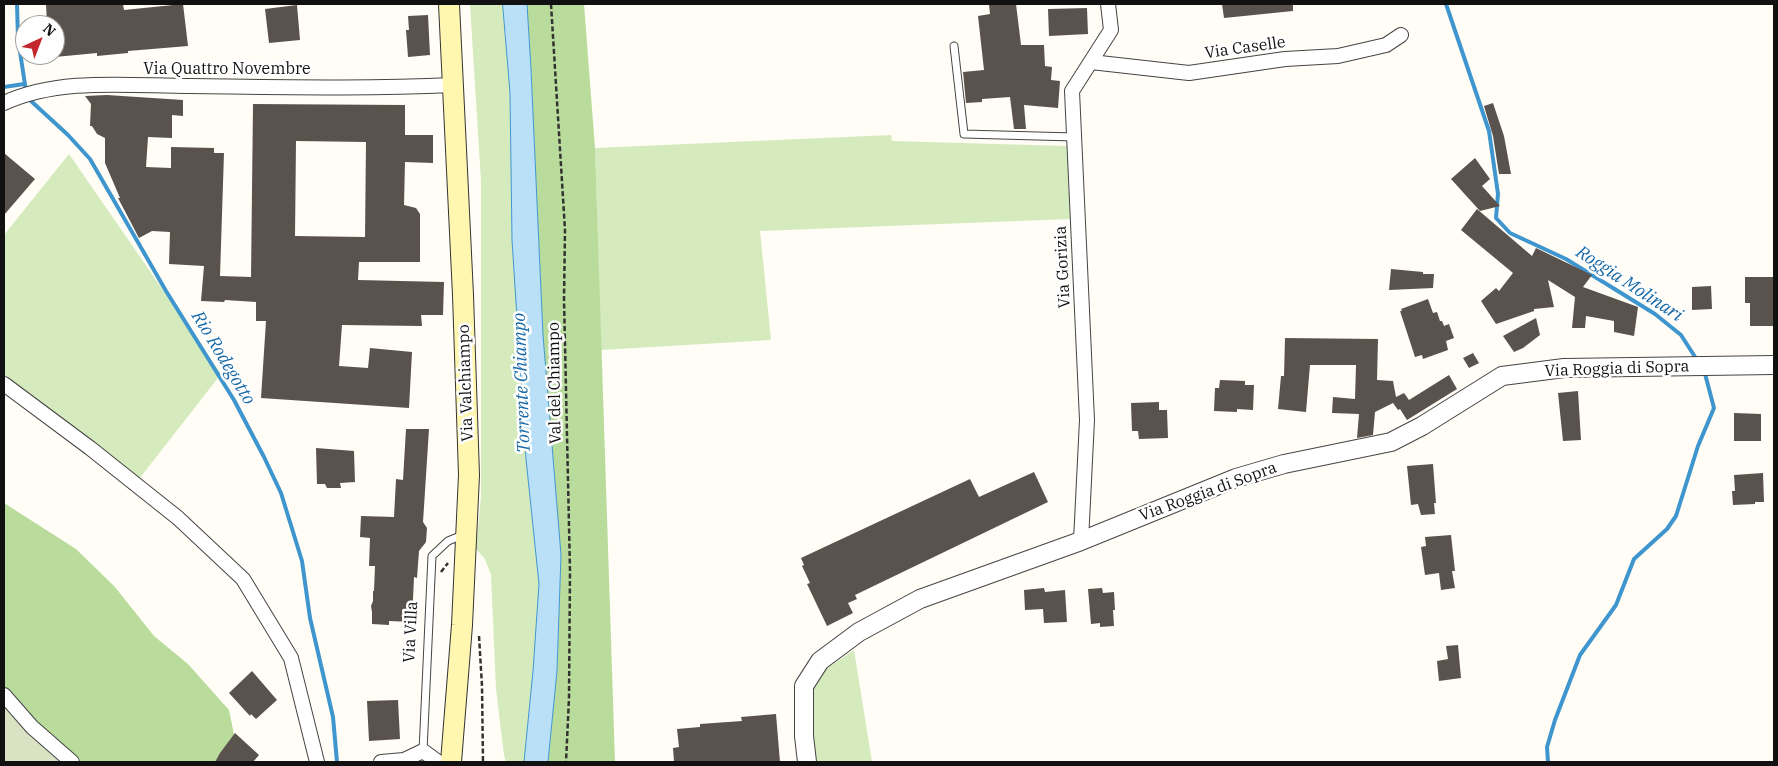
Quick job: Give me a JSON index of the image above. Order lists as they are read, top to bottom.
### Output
{
  "streets": {
    "main road": ["Via Valchiampo"],
    "street": [
      "Via Caselle",
      "Via Quattro Novembre",
      "Via Gorizia",
      "Via Roggia di Sopra"
    ],
    "lane": ["Via Villa"],
    "path": ["Val del Chiampo"]
  },
  "crossings": [
    ["Via Caselle", "Via Gorizia"],
    ["Via Quattro Novembre", "Via Valchiampo"],
    ["Via Gorizia", "Via Roggia di Sopra"],
    ["Via Valchiampo", "Via Villa"]
  ],
  "water": ["Roggia Molinari", "Rio Rodegotto", "Torrente Chiampo"],
  "north": "top right"
}
